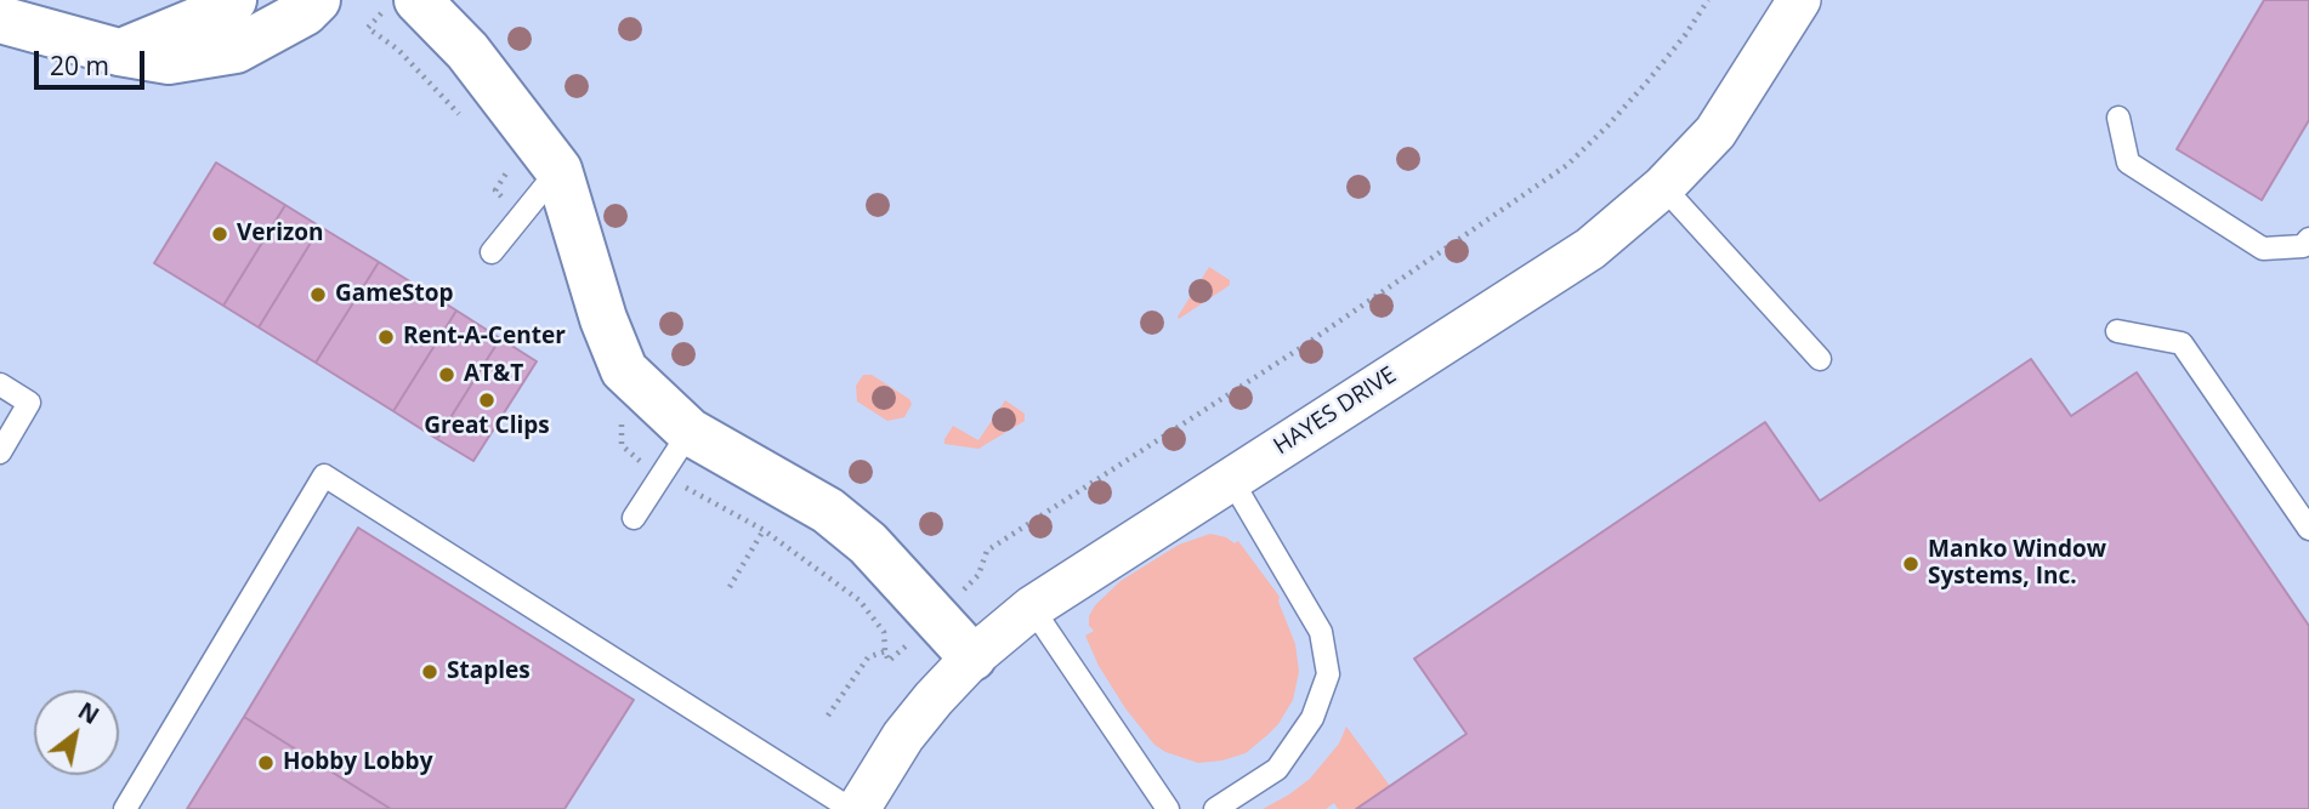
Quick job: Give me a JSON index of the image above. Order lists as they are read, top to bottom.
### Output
{
  "streets": {
    "street": ["HAYES DRIVE"]
  },
  "places": [
    "Verizon",
    "GameStop",
    "Rent-A-Center",
    "AT&T",
    "Great Clips",
    "Manko Window Systems, Inc.",
    "Staples",
    "Hobby Lobby"
  ],
  "scale_bar": "20 m",
  "north": "top right"
}
